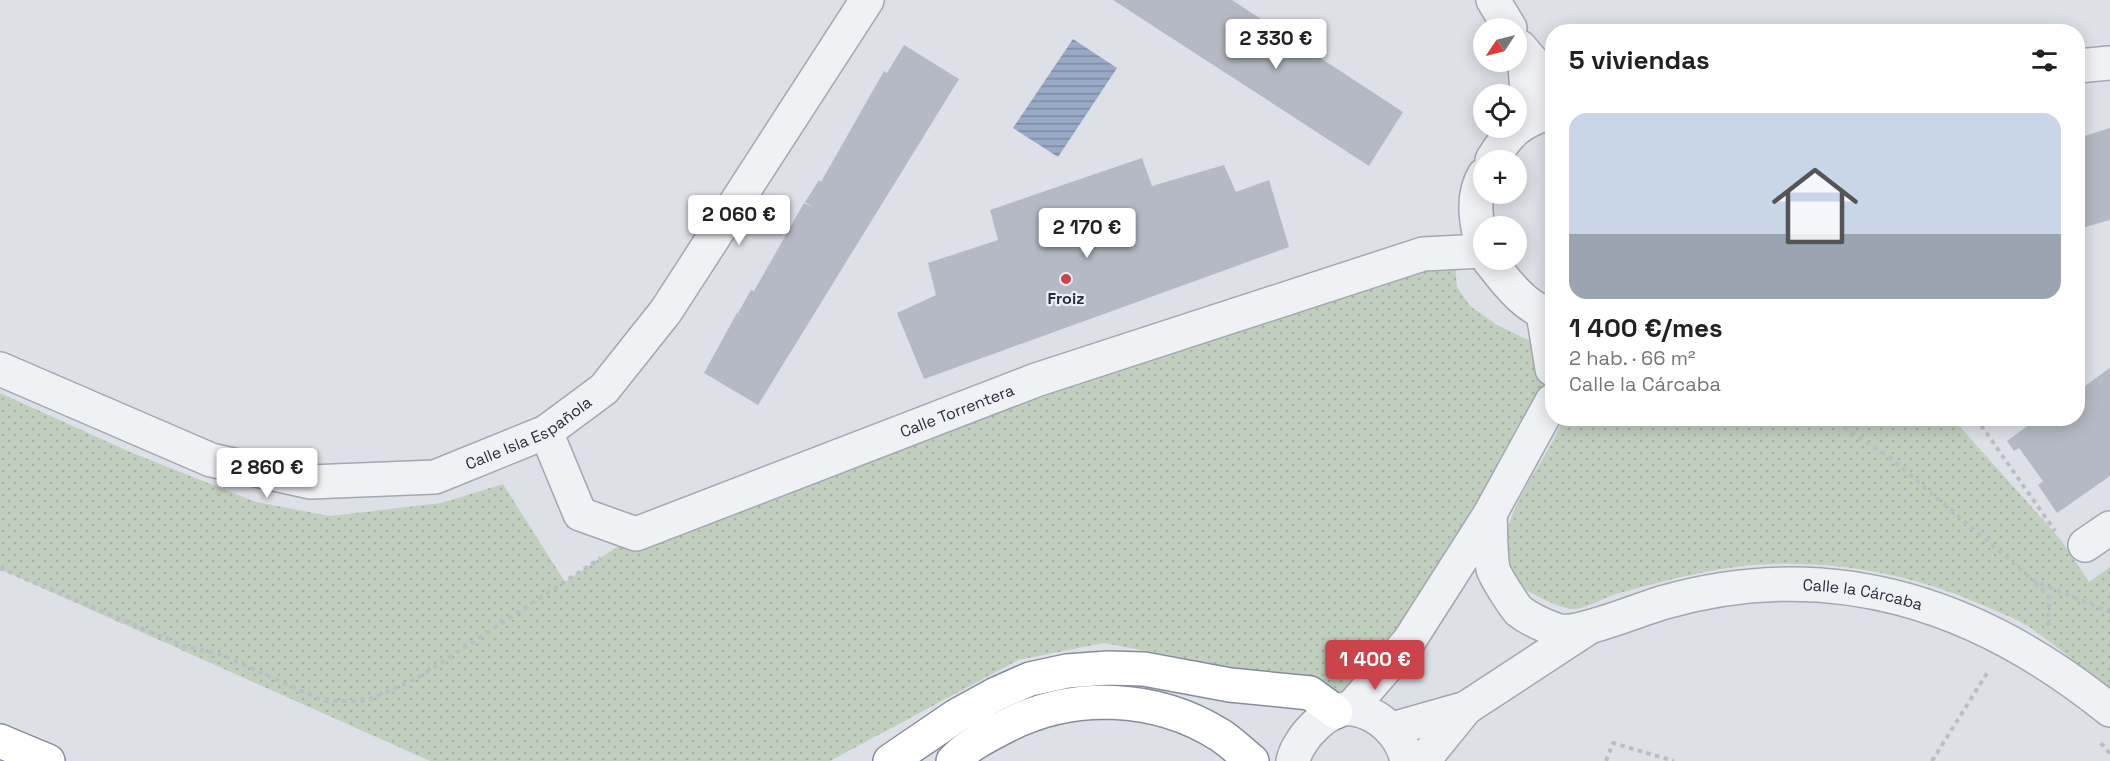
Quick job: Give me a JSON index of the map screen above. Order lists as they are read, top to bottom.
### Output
{
  "streets": {
    "street": ["Calle Torrentera", "Calle Isla Española", "Calle la Cárcaba"]
  },
  "places": ["Froiz"],
  "north": "bottom left",
  "page": {
    "map_buttons": ["+", "−"],
    "price": [
      "2 330 €",
      "2 060 €",
      "2 170 €",
      "2 860 €",
      "1 400 €"
    ],
    "heading": "5 viviendas",
    "list": [
      {
        "name": "1 400 €/mes",
        "note": "2 hab. · 66 m² · Calle la Cárcaba"
      }
    ]
  }
}
